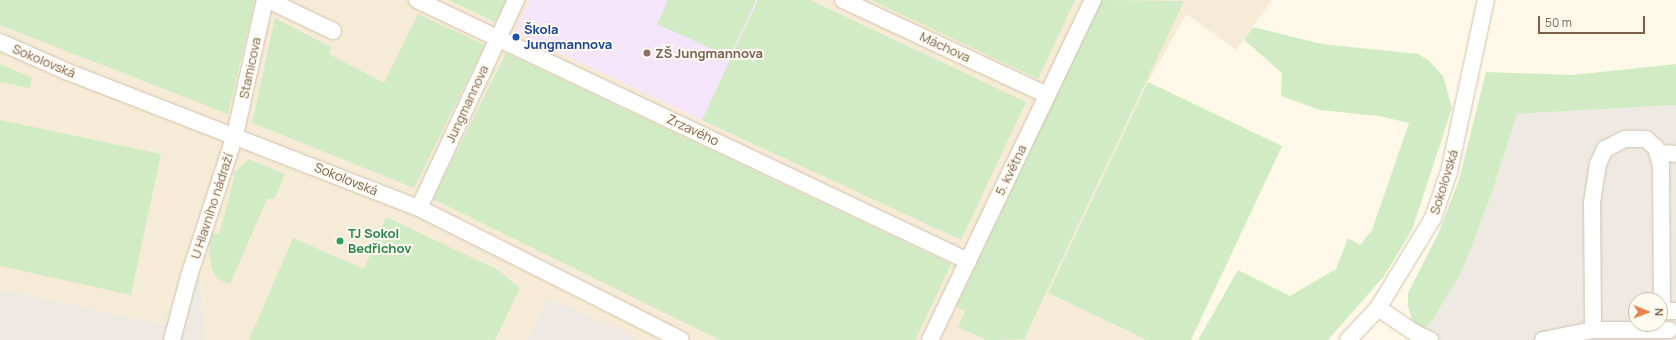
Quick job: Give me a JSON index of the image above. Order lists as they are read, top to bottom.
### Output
{
  "streets": {
    "street": [
      "Máchova",
      "Sokolovská",
      "Stamicova",
      "Jungmannova",
      "Zrzavého",
      "5. května",
      "U Hlavního nádraží"
    ]
  },
  "crossings": [
    ["Máchova", "5. května"],
    ["Sokolovská", "Stamicova"],
    ["Sokolovská", "Jungmannova"],
    ["Sokolovská", "U Hlavního nádraží"],
    ["Stamicova", "U Hlavního nádraží"],
    ["Jungmannova", "Zrzavého"],
    ["Zrzavého", "5. května"]
  ],
  "places": ["Škola Jungmannova", "ZŠ Jungmannova", "TJ Sokol Bedřichov"],
  "scale_bar": "50 m",
  "north": "right"
}
